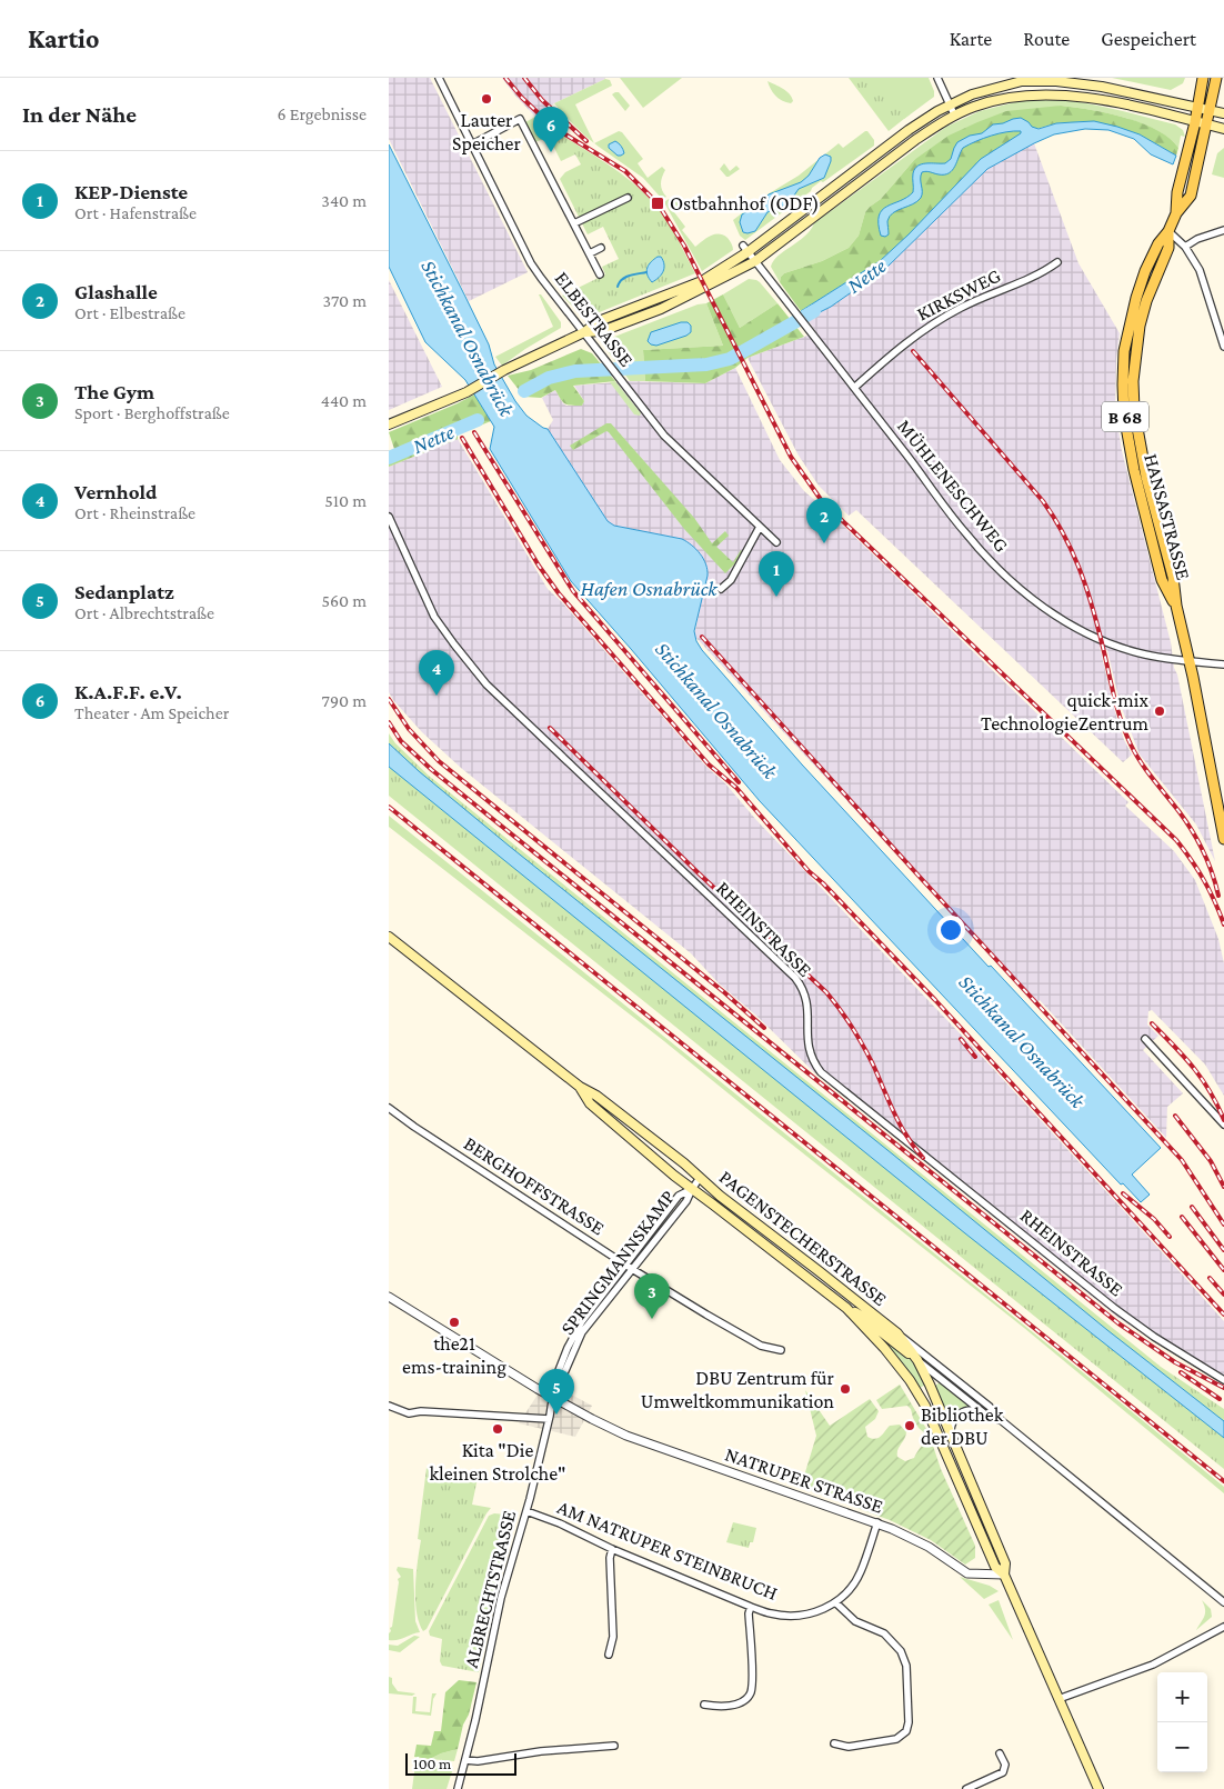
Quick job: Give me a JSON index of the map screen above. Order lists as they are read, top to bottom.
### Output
{
  "streets": {
    "main road": ["B 68", "HANSASTRASSE", "PAGENSTECHERSTRASSE"],
    "street": [
      "KIRKSWEG",
      "ELBESTRASSE",
      "MÜHLENESCHWEG",
      "RHEINSTRASSE",
      "BERGHOFFSTRASSE",
      "SPRINGMANNSKAMP",
      "NATRUPER STRASSE",
      "AM NATRUPER STEINBRUCH",
      "ALBRECHTSTRASSE"
    ]
  },
  "crossings": [
    ["KIRKSWEG", "MÜHLENESCHWEG"],
    ["B 68", "HANSASTRASSE"],
    ["MÜHLENESCHWEG", "HANSASTRASSE"],
    ["BERGHOFFSTRASSE", "SPRINGMANNSKAMP"],
    ["PAGENSTECHERSTRASSE", "SPRINGMANNSKAMP"],
    ["SPRINGMANNSKAMP", "NATRUPER STRASSE"],
    ["SPRINGMANNSKAMP", "ALBRECHTSTRASSE"],
    ["NATRUPER STRASSE", "AM NATRUPER STEINBRUCH"],
    ["NATRUPER STRASSE", "ALBRECHTSTRASSE"],
    ["AM NATRUPER STEINBRUCH", "ALBRECHTSTRASSE"]
  ],
  "water": ["Nette", "Stichkanal Osnabrück", "Hafen Osnabrück"],
  "places": {
    "other": [
      "Lauter Speicher",
      "quick-mix TechnologieZentrum",
      "the21 ems-training",
      "DBU Zentrum für Umweltkommunikation",
      "Bibliothek der DBU",
      "Kita \"Die kleinen Strolche\""
    ],
    "transit": ["Ostbahnhof (ODF)"]
  },
  "scale_bar": "100 m",
  "page": {
    "header": "Kartio",
    "nav": ["Karte", "Route", "Gespeichert"],
    "heading": ["In der Nähe", "6 Ergebnisse"],
    "pins": [
      "6",
      "2",
      "1",
      "4",
      "3",
      "5"
    ],
    "list": [
      {
        "mark": "1",
        "name": "KEP-Dienste",
        "note": "Ort · Hafenstraße",
        "value": "340 m"
      },
      {
        "mark": "2",
        "name": "Glashalle",
        "note": "Ort · Elbestraße",
        "value": "370 m"
      },
      {
        "mark": "3",
        "name": "The Gym",
        "note": "Sport · Berghoffstraße",
        "value": "440 m"
      },
      {
        "mark": "4",
        "name": "Vernhold",
        "note": "Ort · Rheinstraße",
        "value": "510 m"
      },
      {
        "mark": "5",
        "name": "Sedanplatz",
        "note": "Ort · Albrechtstraße",
        "value": "560 m"
      },
      {
        "mark": "6",
        "name": "K.A.F.F. e.V.",
        "note": "Theater · Am Speicher",
        "value": "790 m"
      }
    ],
    "map_buttons": ["+", "−"],
    "scale": "100 m"
  }
}
